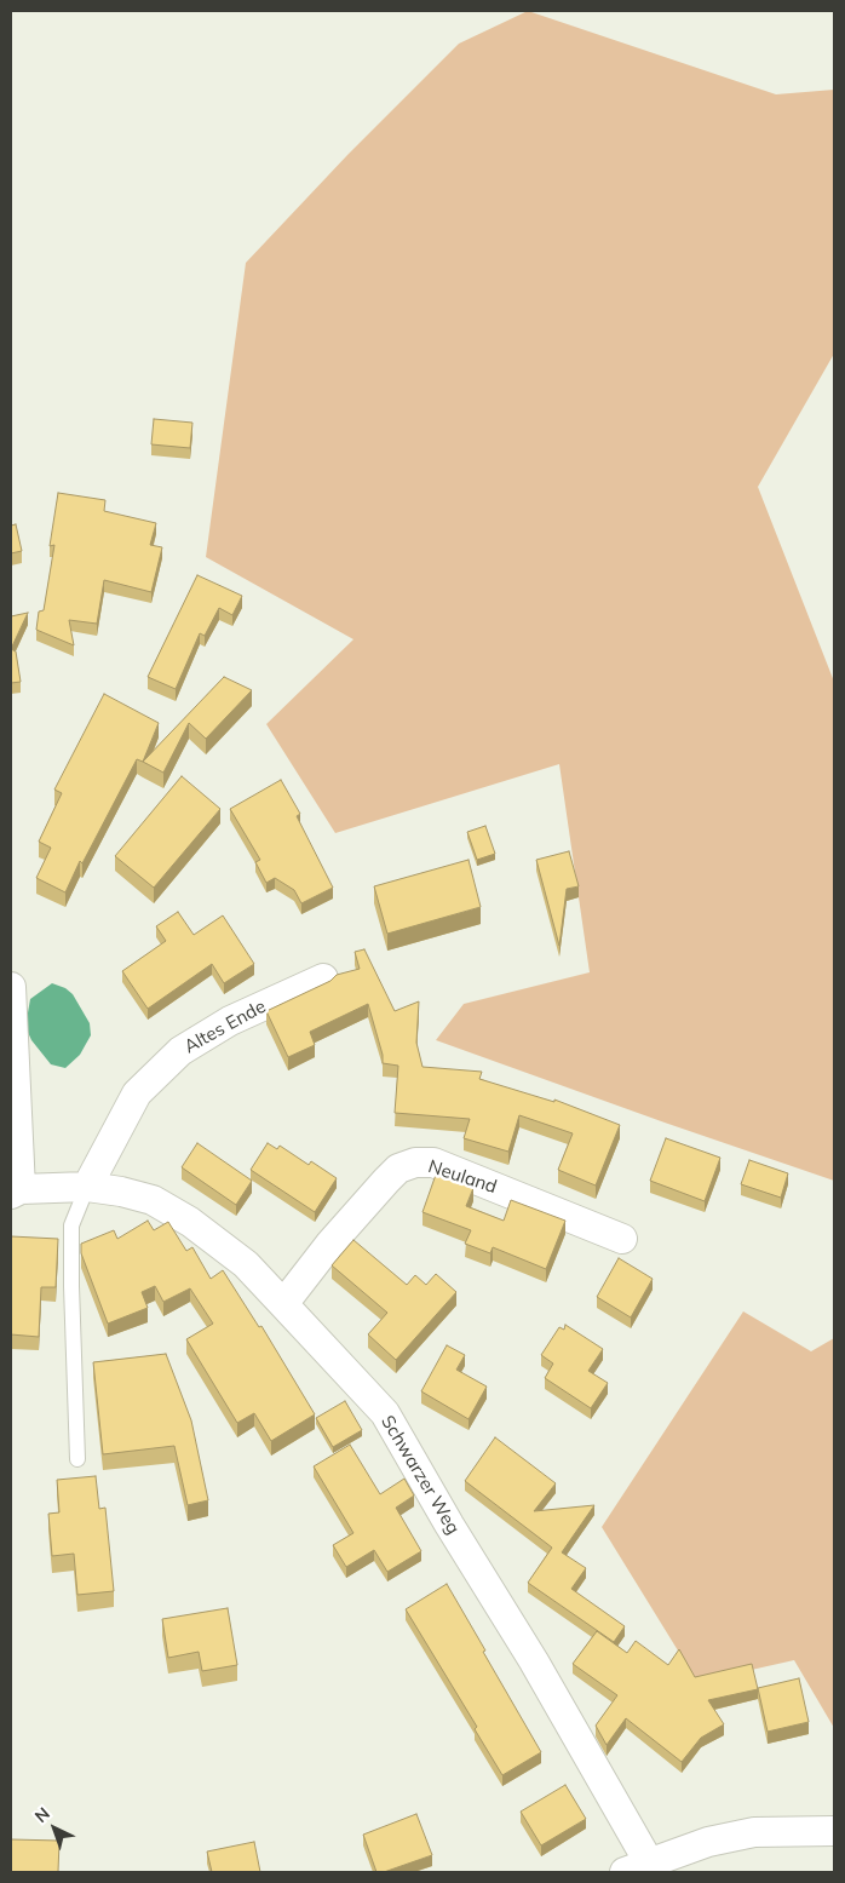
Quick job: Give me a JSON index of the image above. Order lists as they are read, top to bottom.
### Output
{
  "streets": {
    "street": ["Altes Ende", "Neuland", "Schwarzer Weg"]
  },
  "crossings": [
    ["Altes Ende", "Schwarzer Weg"],
    ["Neuland", "Schwarzer Weg"]
  ],
  "north": "top left"
}
